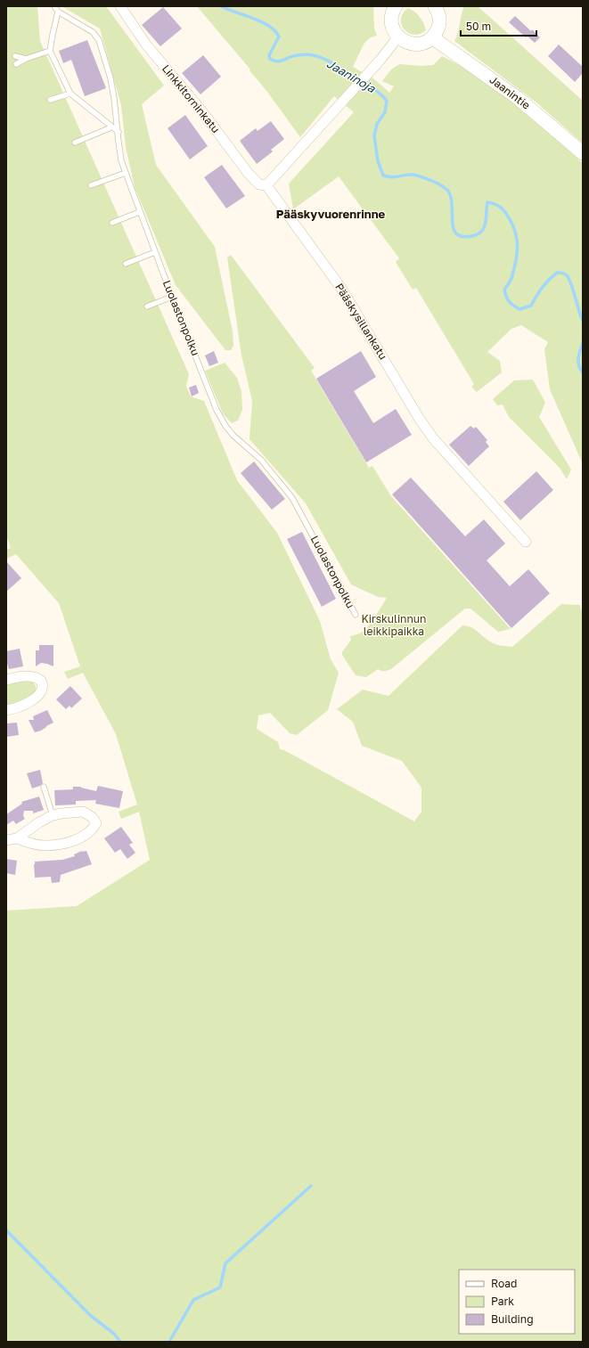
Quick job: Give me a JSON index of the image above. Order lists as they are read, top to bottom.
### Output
{
  "streets": {
    "main road": ["Jaanintie"],
    "street": ["Linkkitorninkatu", "Pääskysillankatu"],
    "lane": ["Luolastonpolku"]
  },
  "crossings": [
    ["Linkkitorninkatu", "Pääskysillankatu"]
  ],
  "districts": ["Pääskyvuorenrinne"],
  "water": ["Jaaninoja"],
  "parks": ["Kirskulinnun leikkipaikka"],
  "legend": ["Road", "Park", "Building"],
  "scale_bar": "50 m"
}
